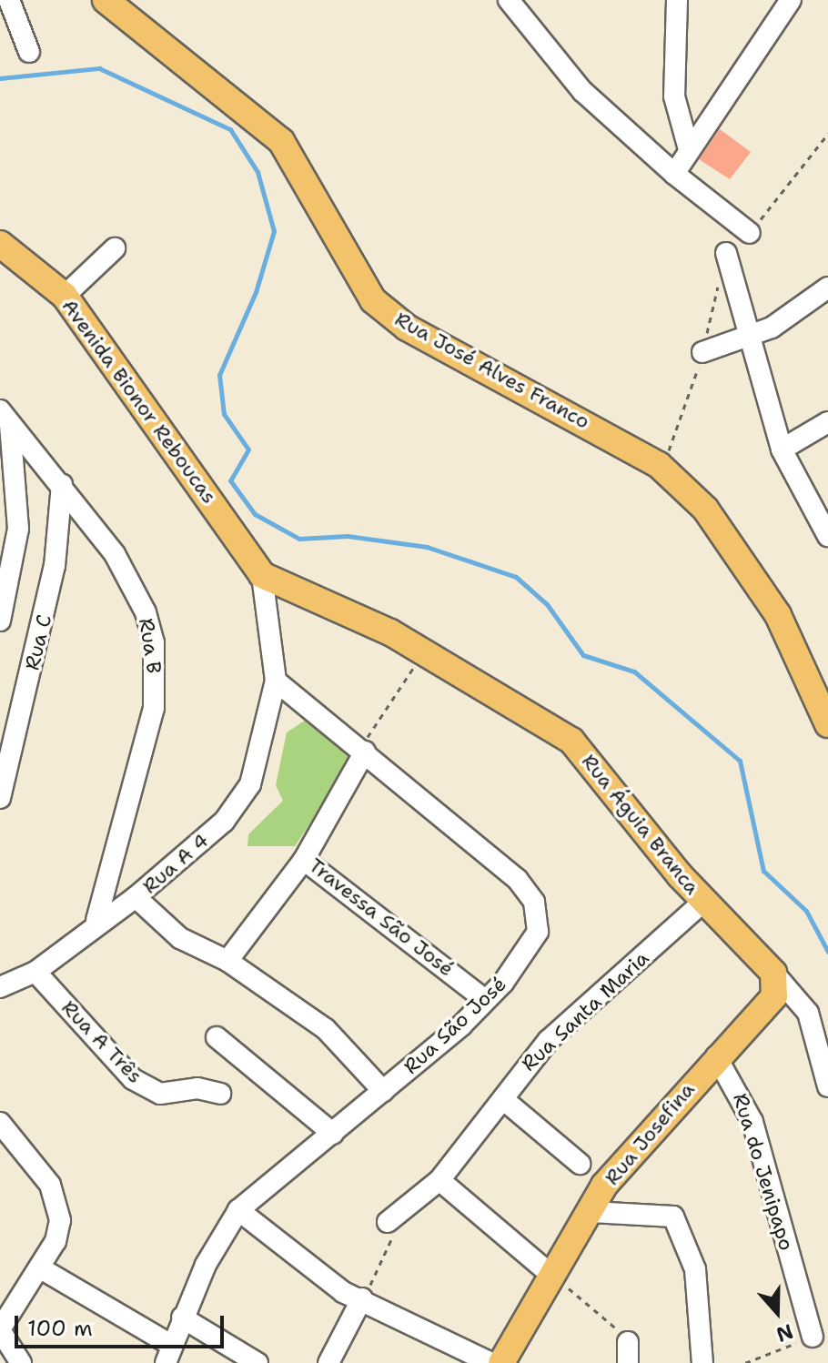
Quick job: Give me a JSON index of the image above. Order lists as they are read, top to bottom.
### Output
{
  "streets": {
    "main road": [
      "Rua José Alves Franco",
      "Avenida Bionor Reboucas",
      "Rua Águia Branca",
      "Rua Josefina"
    ],
    "street": [
      "Rua C",
      "Rua B",
      "Rua A 4",
      "Travessa São José",
      "Rua Santa Maria",
      "Rua São José",
      "Rua A Três",
      "Rua do Jenipapo"
    ]
  },
  "crossings": [
    ["Avenida Bionor Reboucas", "Rua Águia Branca"],
    ["Rua C", "Rua B"],
    ["Rua B", "Rua A 4"],
    ["Rua Águia Branca", "Rua Santa Maria"],
    ["Rua Águia Branca", "Rua Josefina"],
    ["Rua A 4", "Rua São José"],
    ["Rua A 4", "Rua A Três"],
    ["Travessa São José", "Rua São José"],
    ["Rua Josefina", "Rua do Jenipapo"]
  ],
  "scale_bar": "100 m",
  "north": "bottom"
}
